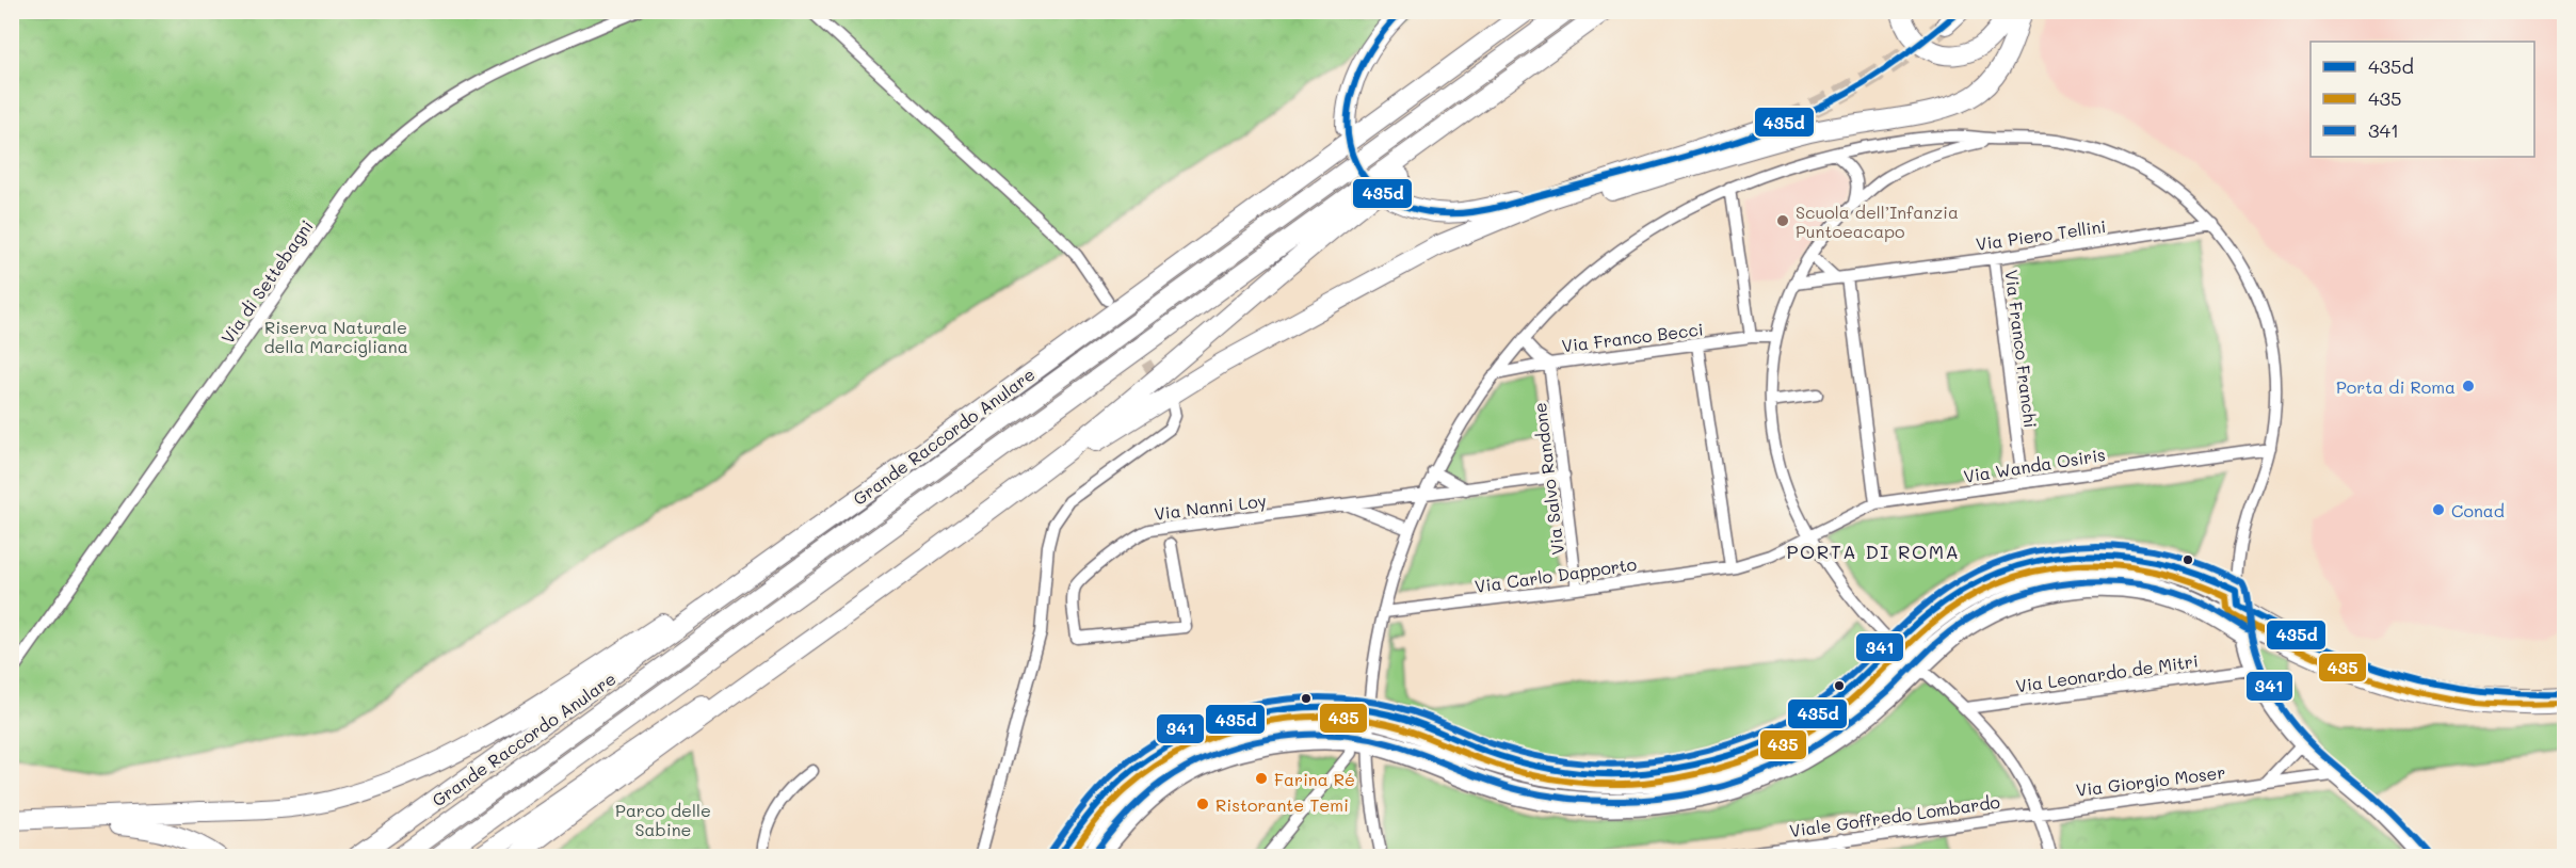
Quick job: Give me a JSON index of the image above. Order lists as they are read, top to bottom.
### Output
{
  "streets": {
    "highway": ["Grande Raccordo Anulare"],
    "street": [
      "Via Piero Tellini",
      "Via di Settebagni",
      "Via Franco Becci",
      "Via Franco Franchi",
      "Via Wanda Osiris",
      "Via Salvo Randone",
      "Via Nanni Loy",
      "Via Carlo Dapporto",
      "Via Leonardo de Mitri",
      "Via Giorgio Moser",
      "Viale Goffredo Lombardo"
    ]
  },
  "crossings": [
    ["Via Piero Tellini", "Via Franco Franchi"],
    ["Via Franco Becci", "Via Salvo Randone"],
    ["Via Franco Franchi", "Via Wanda Osiris"],
    ["Via Wanda Osiris", "Via Carlo Dapporto"],
    ["Via Salvo Randone", "Via Nanni Loy"],
    ["Via Salvo Randone", "Via Carlo Dapporto"],
    ["Via Giorgio Moser", "Viale Goffredo Lombardo"]
  ],
  "districts": ["PORTA DI ROMA"],
  "parks": ["Riserva Naturale della Marcigliana", "Parco delle Sabine"],
  "places": [
    "Scuola dell’Infanzia Puntoeacapo",
    "Porta di Roma",
    "Conad",
    "Farina Ré",
    "Ristorante Temi"
  ],
  "lines": ["transit line 435d", "transit line 341", "transit line 435"],
  "legend": ["435d", "435", "341"]
}
